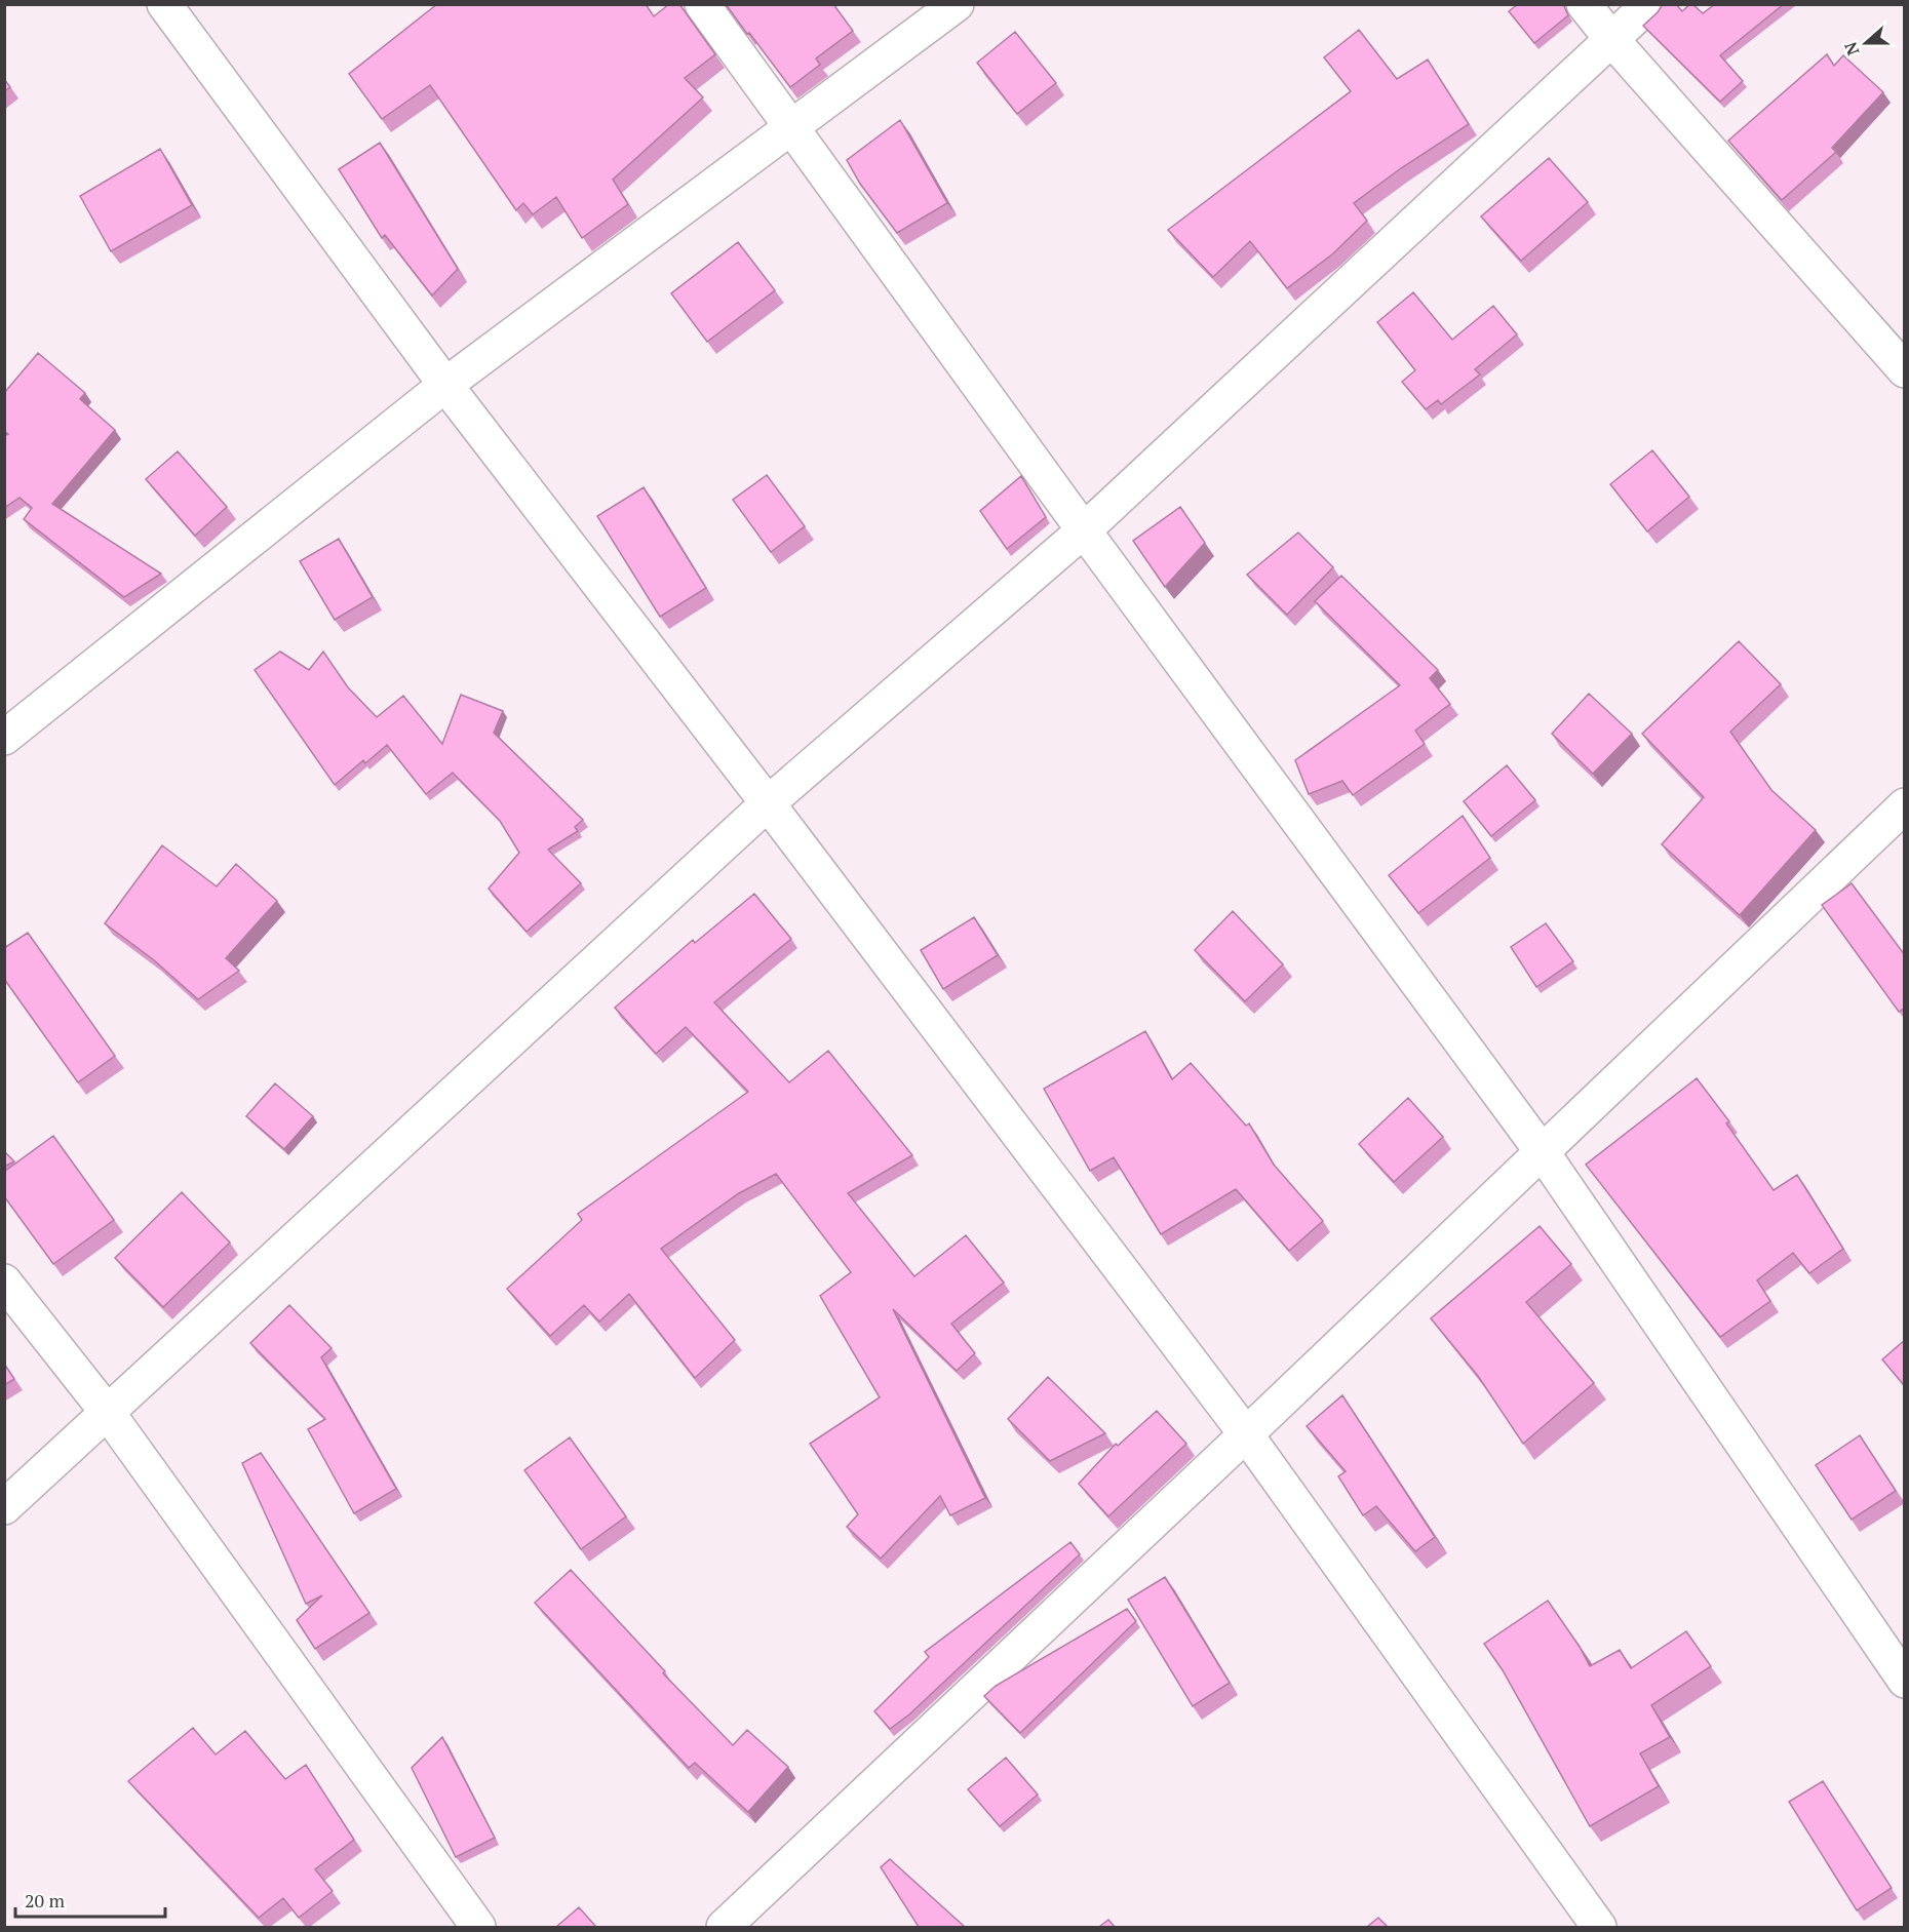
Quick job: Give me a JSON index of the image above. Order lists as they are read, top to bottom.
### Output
{
  "scale_bar": "20 m",
  "north": "left"
}
